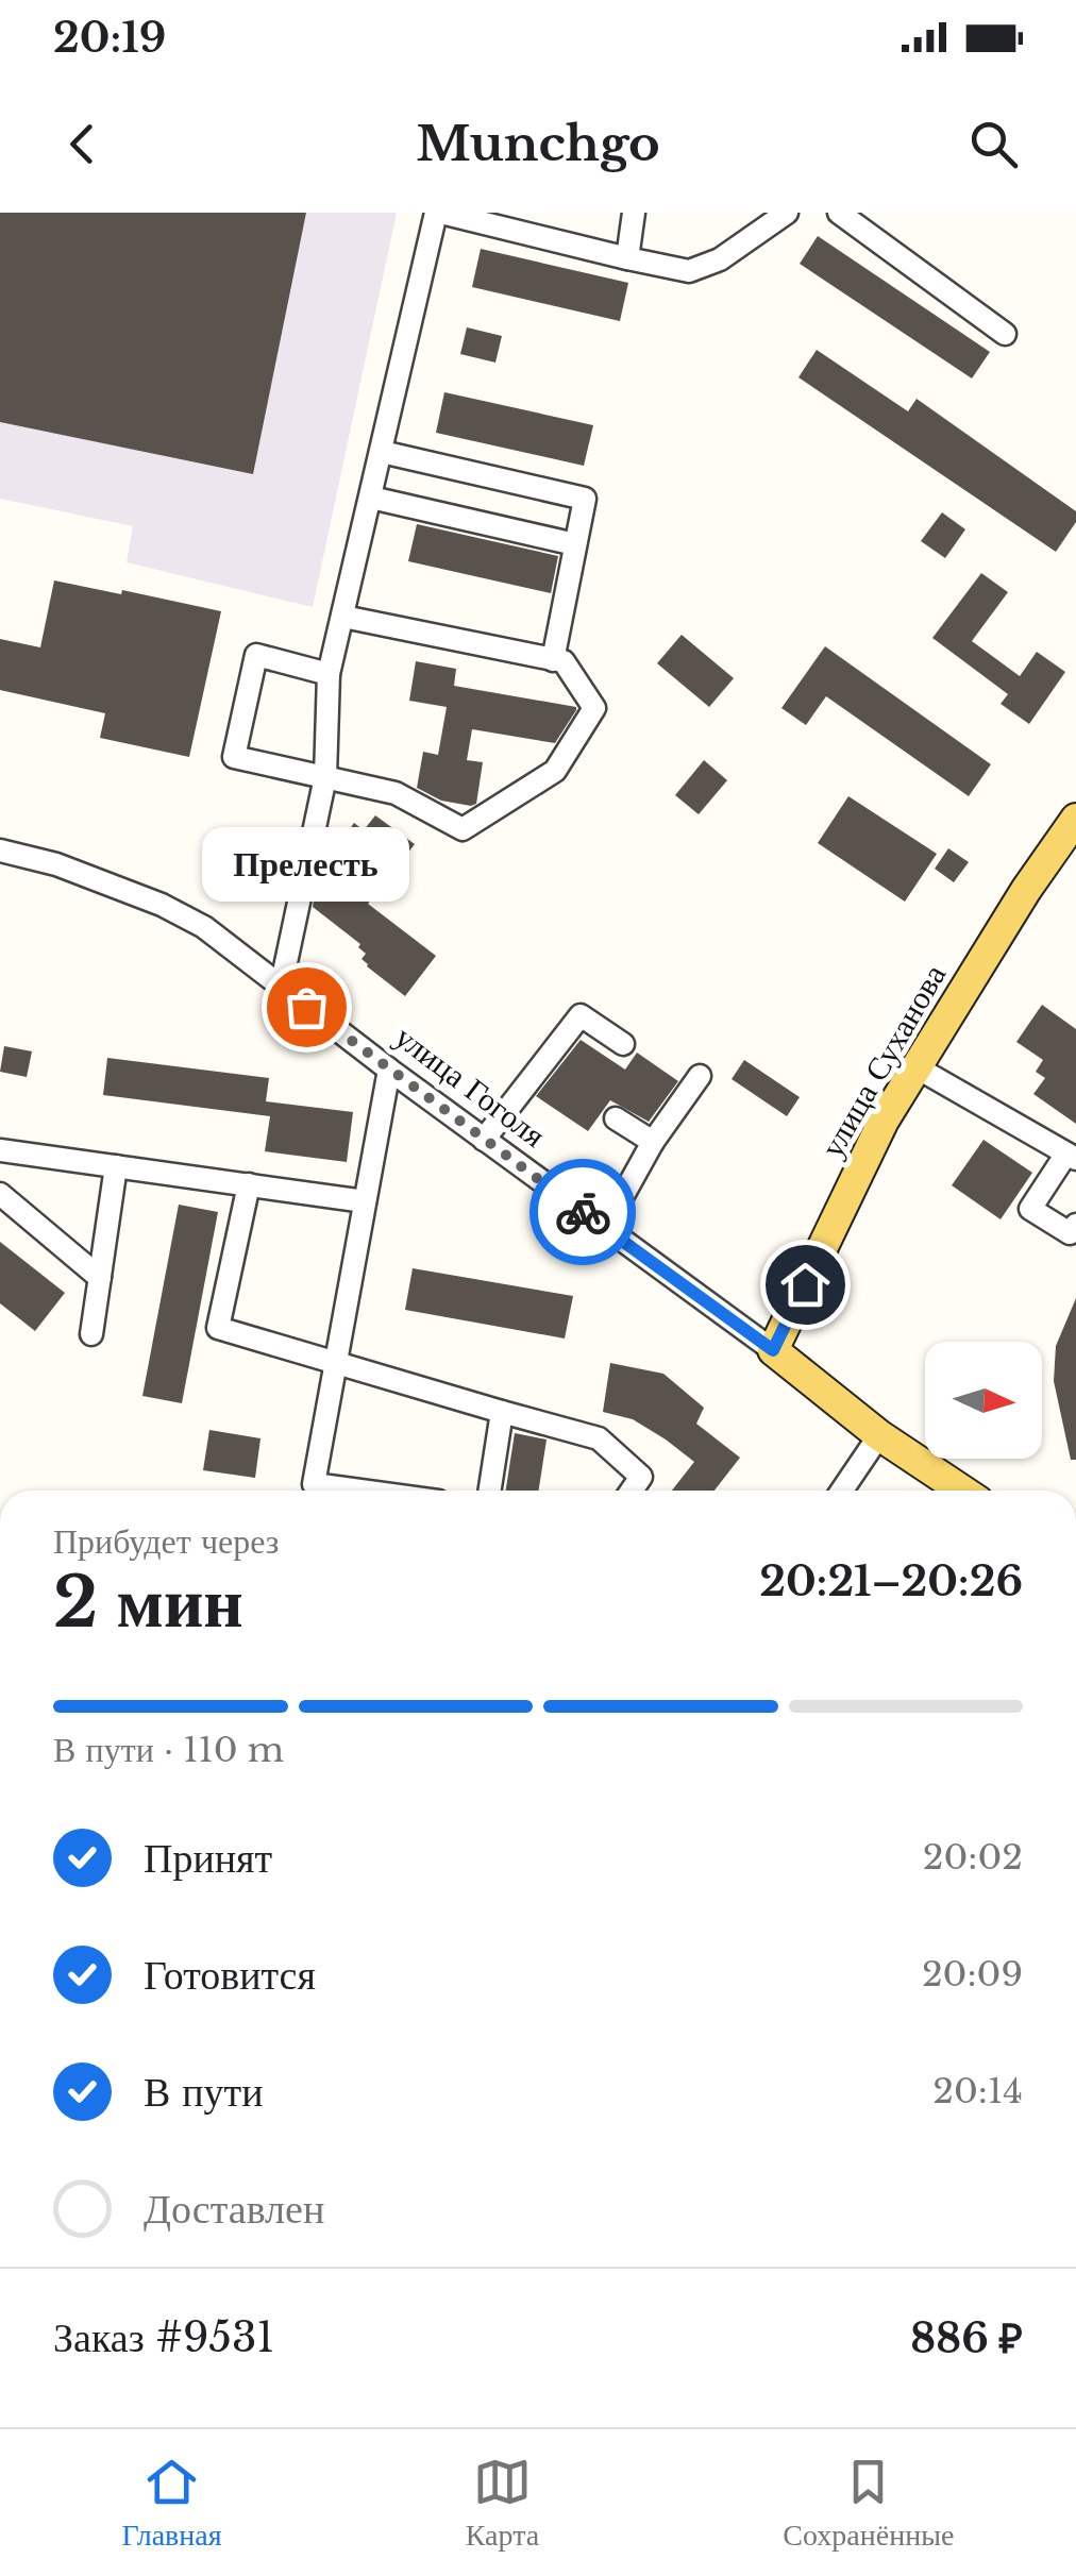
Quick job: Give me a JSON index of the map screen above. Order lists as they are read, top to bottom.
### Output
{
  "streets": {
    "main road": ["улица Суханова", "улица Гоголя"]
  },
  "crossings": [
    ["улица Суханова", "улица Гоголя"]
  ],
  "places": ["Прелесть"],
  "north": "right",
  "page": {
    "status": "20:19",
    "header": "Munchgo",
    "bubble": "Прелесть",
    "heading": ["2 мин", "Прибудет через", "20:21–20:26"],
    "panel": ["Заказ #9531", "886 ₽"],
    "bar": "В пути · 110 m",
    "list": [
      ["Принят", "20:02"],
      ["Готовится", "20:09"],
      ["В пути", "20:14"],
      "Доставлен"
    ],
    "tabs": ["Главная", "Карта", "Сохранённые"]
  }
}
